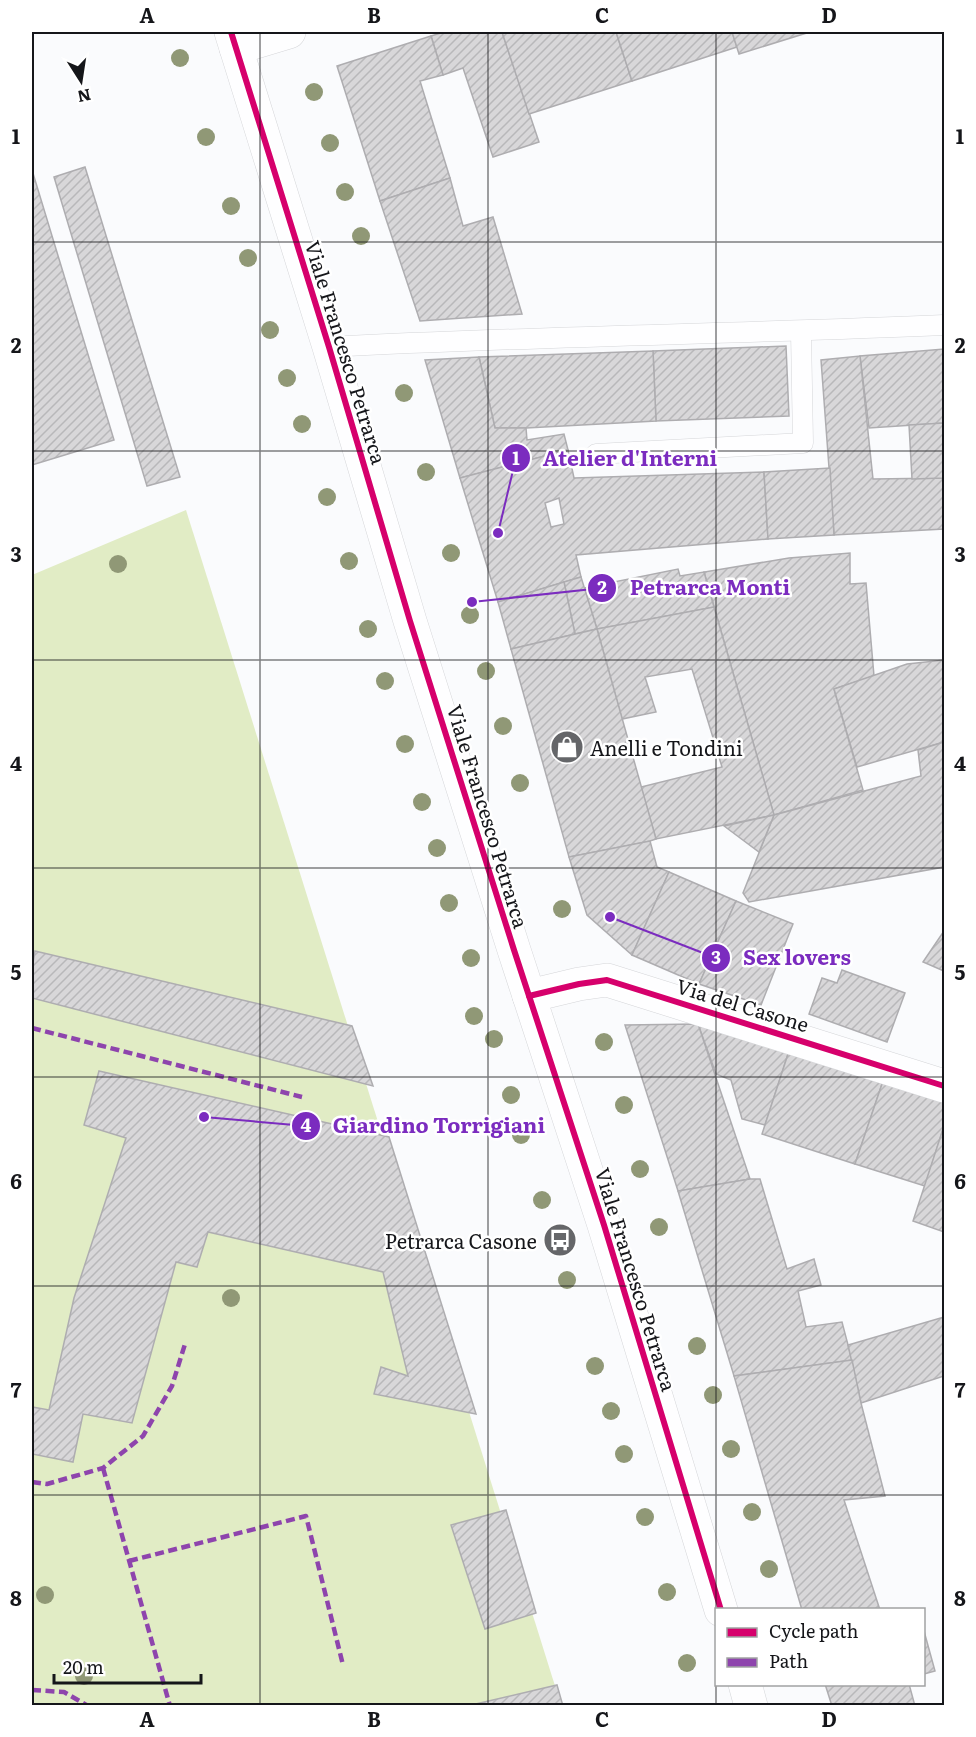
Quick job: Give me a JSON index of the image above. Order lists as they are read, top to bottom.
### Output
{
  "streets": {
    "main road": ["Viale Francesco Petrarca", "Via del Casone"]
  },
  "crossings": [
    ["Viale Francesco Petrarca", "Via del Casone"]
  ],
  "places": {
    "other": [
      "Atelier d'Interni",
      "Petrarca Monti",
      "Sex lovers",
      "Giardino Torrigiani"
    ],
    "shop": ["Anelli e Tondini"],
    "bus stop": ["Petrarca Casone"]
  },
  "legend": ["Cycle path", "Path"],
  "scale_bar": "20 m",
  "north": "bottom",
  "grid": {
    "columns": [
      "A",
      "B",
      "C",
      "D"
    ],
    "rows": [
      "1",
      "2",
      "3",
      "4",
      "5",
      "6",
      "7",
      "8"
    ]
  }
}
